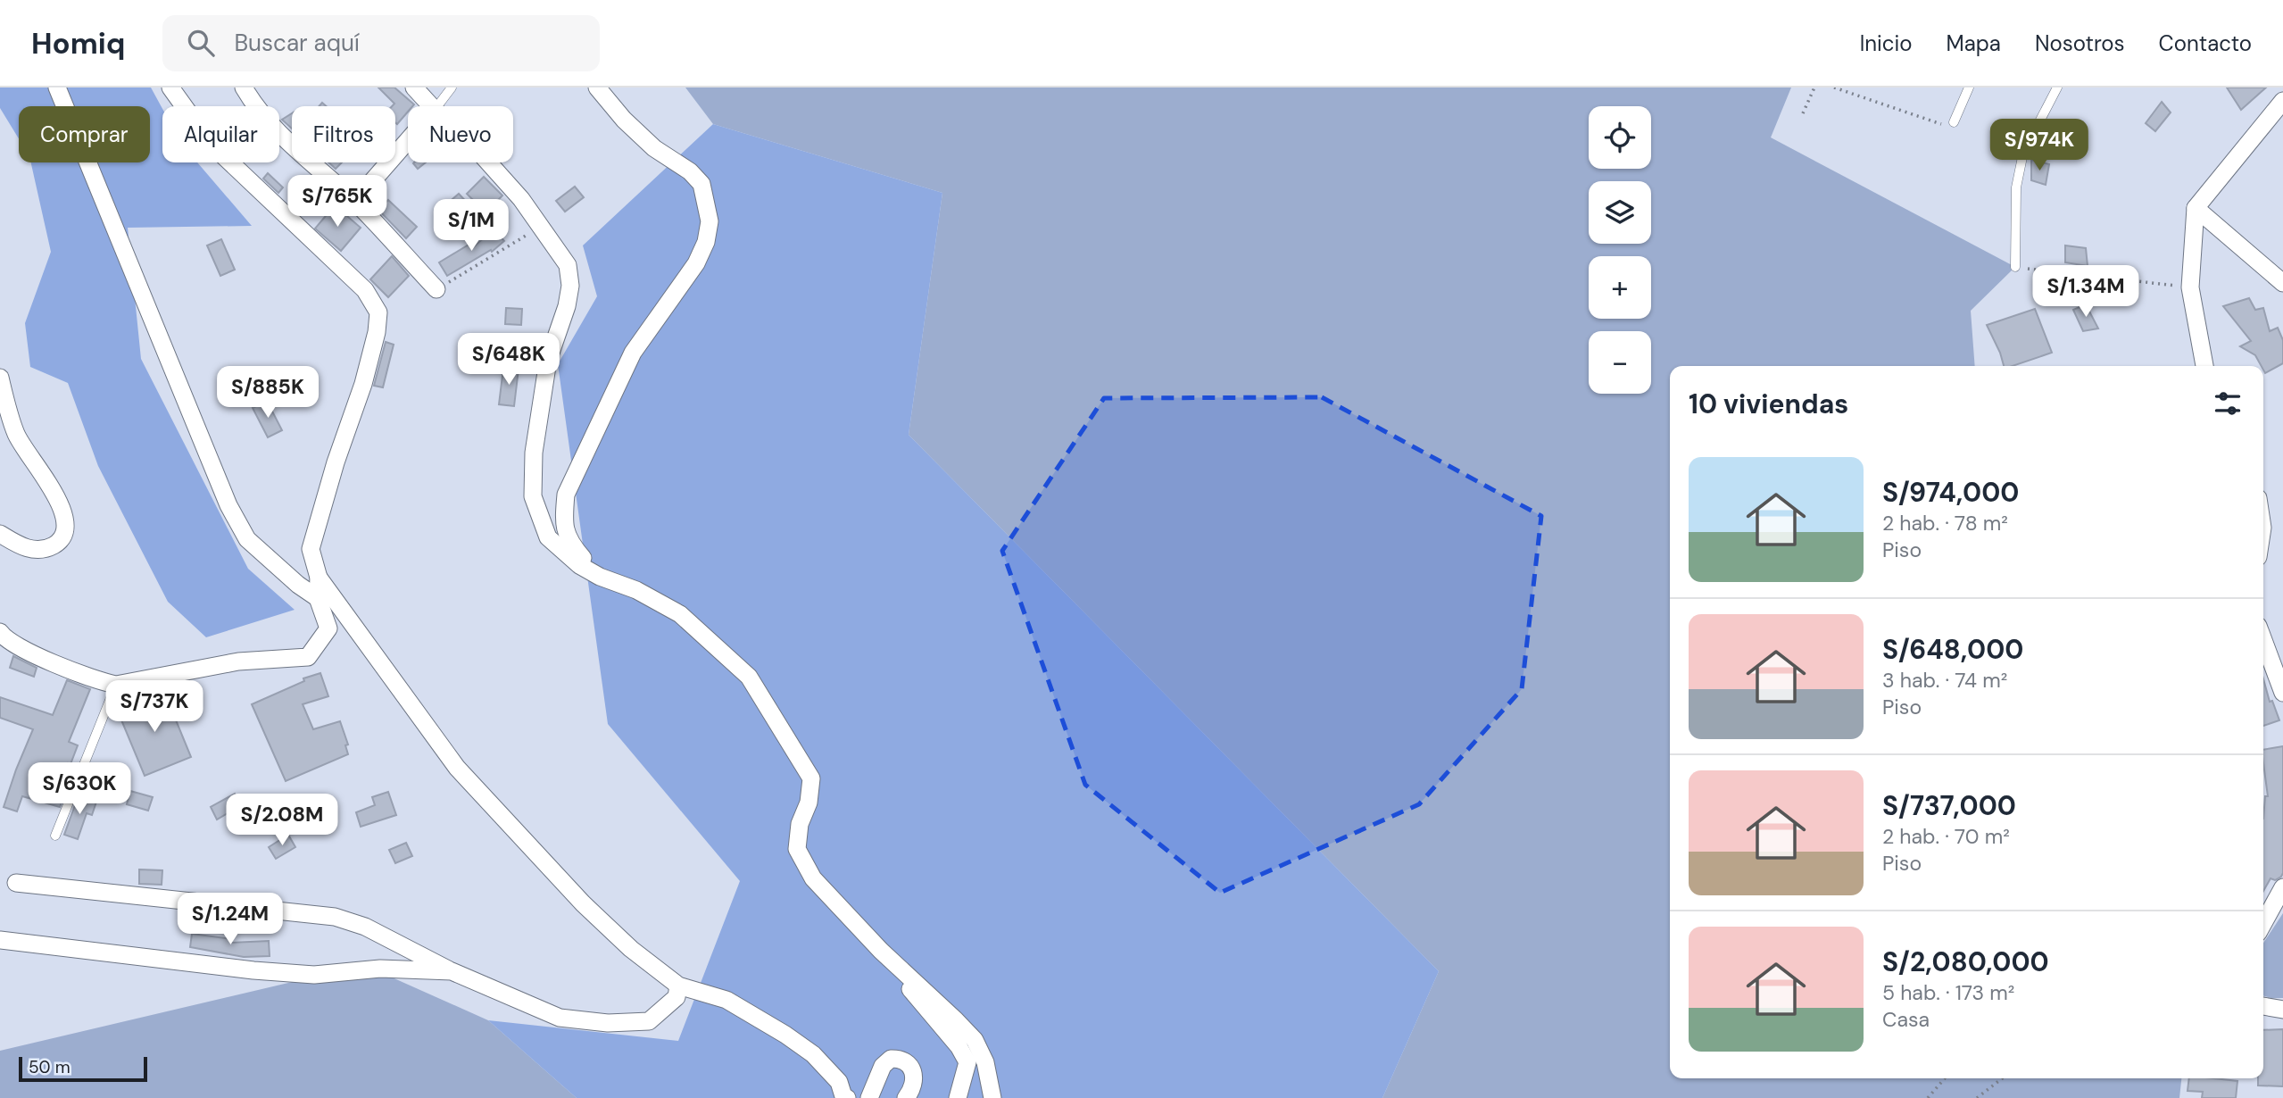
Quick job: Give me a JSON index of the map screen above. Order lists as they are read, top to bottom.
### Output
{
  "scale_bar": "50 m",
  "page": {
    "header": "Homiq",
    "search": "Buscar aquí",
    "nav": [
      "Inicio",
      "Mapa",
      "Nosotros",
      "Contacto"
    ],
    "map_buttons": ["+", "−"],
    "chip": [
      "Comprar",
      "Alquilar",
      "Filtros",
      "Nuevo"
    ],
    "price": [
      "S/974K",
      "S/765K",
      "S/1M",
      "S/1.34M",
      "S/648K",
      "S/885K",
      "S/737K",
      "S/630K",
      "S/2.08M",
      "S/1.24M"
    ],
    "heading": "10 viviendas",
    "list": [
      {
        "name": "S/974,000",
        "note": "2 hab. · 78 m² · Piso"
      },
      {
        "name": "S/648,000",
        "note": "3 hab. · 74 m² · Piso"
      },
      {
        "name": "S/737,000",
        "note": "2 hab. · 70 m² · Piso"
      },
      {
        "name": "S/2,080,000",
        "note": "5 hab. · 173 m² · Casa"
      }
    ],
    "scale": "50 m"
  }
}
